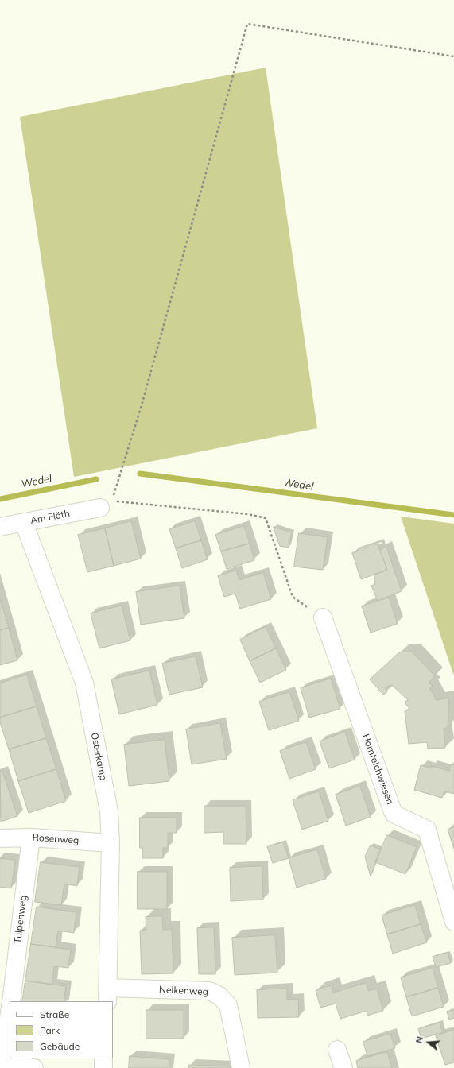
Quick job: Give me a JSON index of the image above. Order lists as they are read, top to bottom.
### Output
{
  "streets": {
    "street": [
      "Am Flöth",
      "Osterkamp",
      "Hornteichwiesen",
      "Rosenweg",
      "Tulpenweg",
      "Nelkenweg"
    ]
  },
  "crossings": [
    ["Am Flöth", "Osterkamp"],
    ["Osterkamp", "Rosenweg"],
    ["Osterkamp", "Nelkenweg"],
    ["Rosenweg", "Tulpenweg"]
  ],
  "water": ["Wedel"],
  "legend": ["Straße", "Park", "Gebäude"],
  "north": "left"
}
